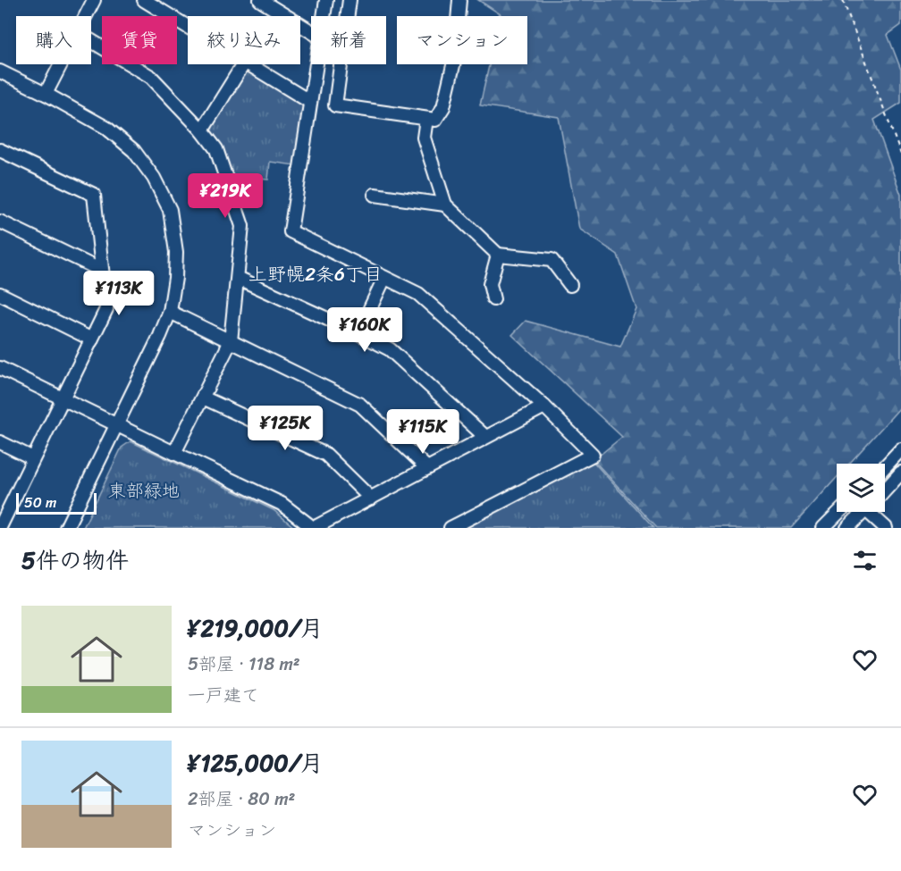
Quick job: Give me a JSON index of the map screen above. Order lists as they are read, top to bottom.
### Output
{
  "districts": ["上野幌2条6丁目"],
  "parks": ["東部緑地"],
  "scale_bar": "50 m",
  "page": {
    "chip": [
      "購入",
      "賃貸",
      "絞り込み",
      "新着",
      "マンション"
    ],
    "price": [
      "¥219K",
      "¥113K",
      "¥160K",
      "¥125K",
      "¥115K"
    ],
    "scale": "50 m",
    "heading": "5件の物件",
    "list": [
      {
        "name": "¥219,000/月",
        "note": "5部屋 · 118 m² · 一戸建て"
      },
      {
        "name": "¥125,000/月",
        "note": "2部屋 · 80 m² · マンション"
      }
    ]
  }
}
